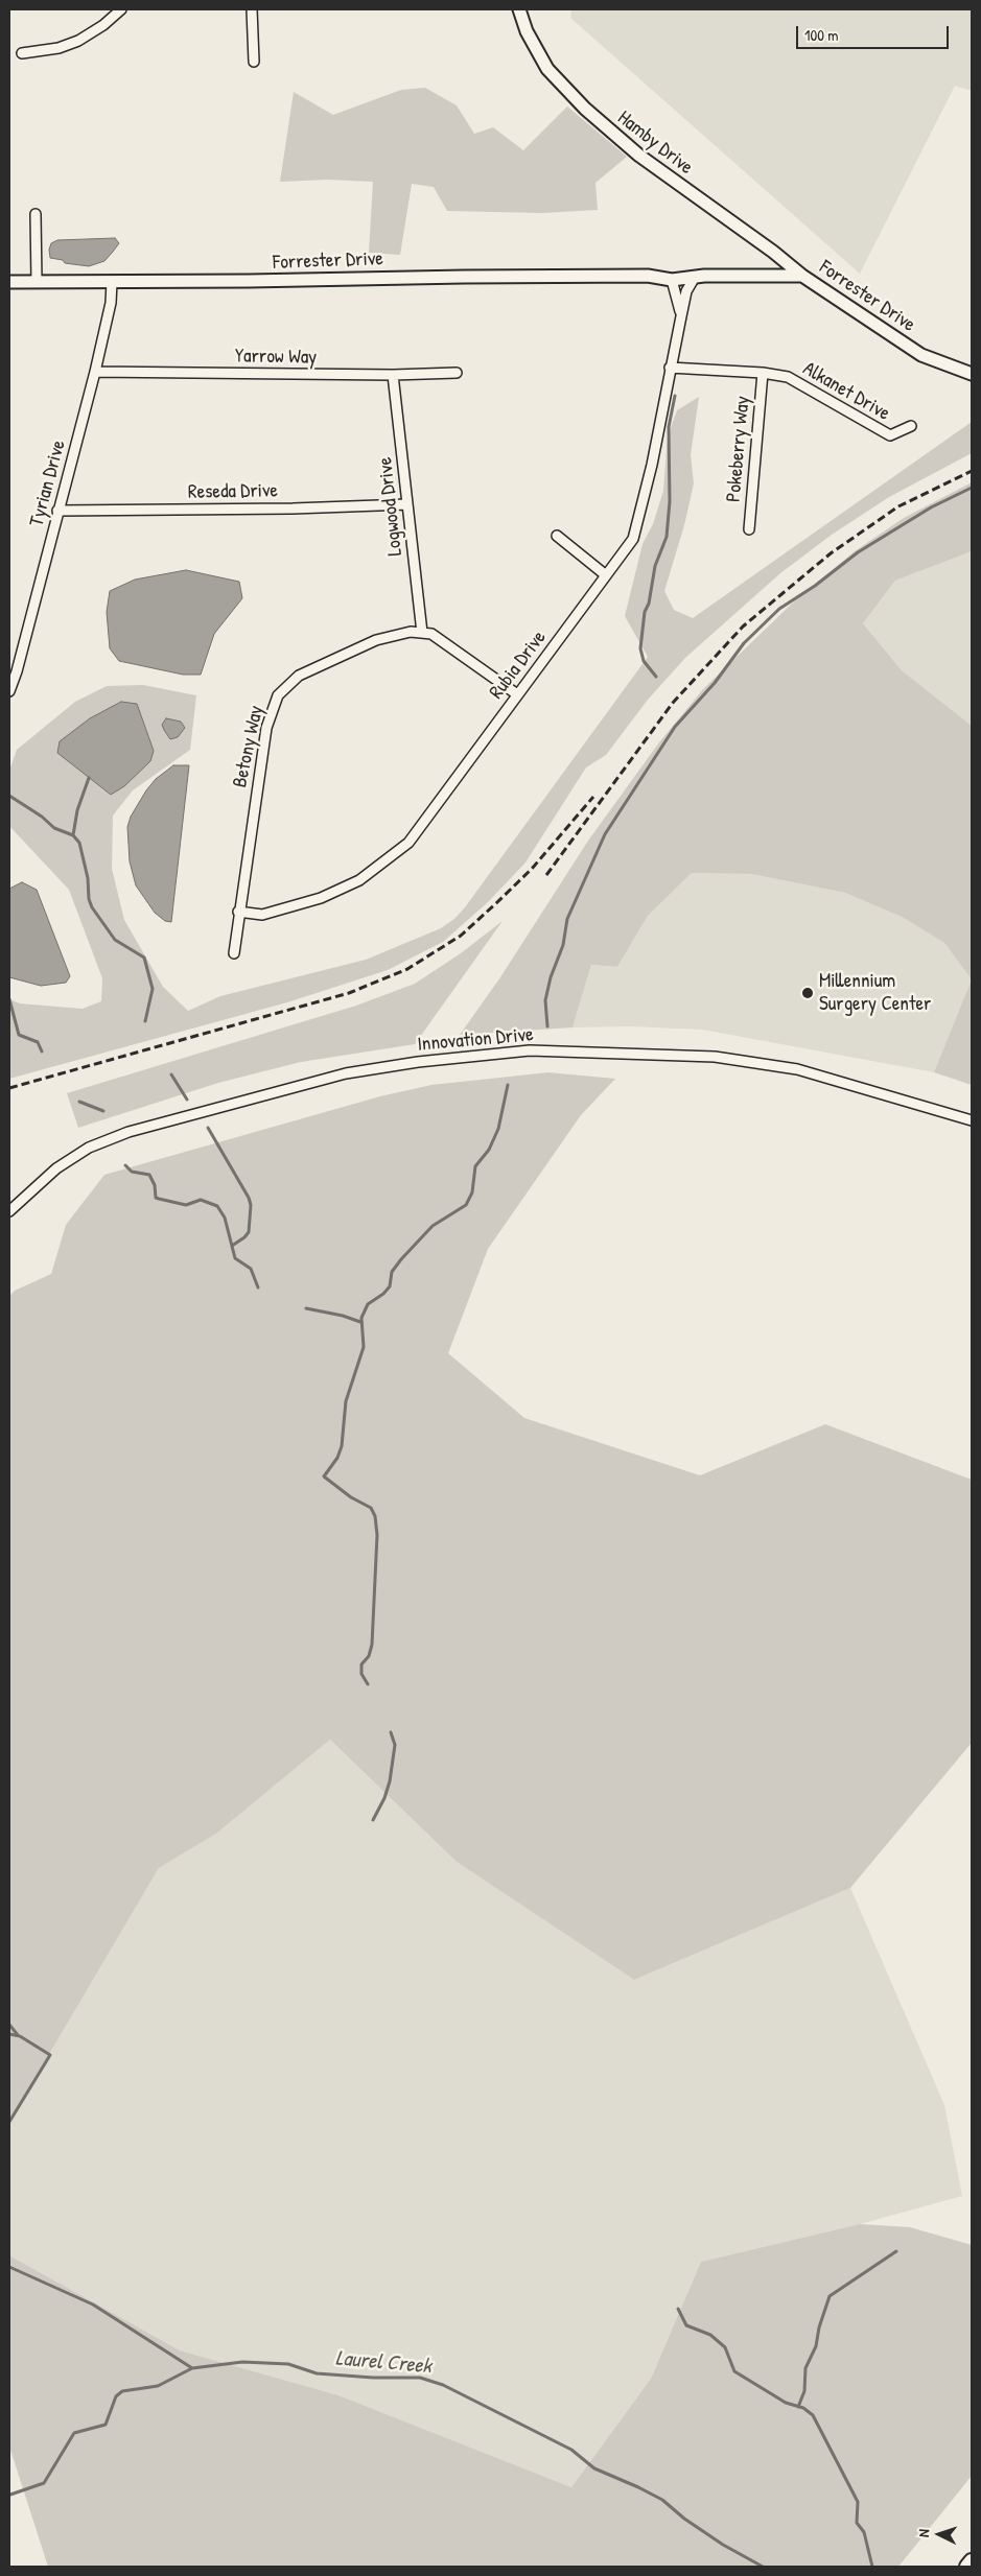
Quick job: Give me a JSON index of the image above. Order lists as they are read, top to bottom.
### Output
{
  "streets": {
    "street": [
      "Hamby Drive",
      "Forrester Drive",
      "Yarrow Way",
      "Alkanet Drive",
      "Pokeberry Way",
      "Tyrian Drive",
      "Reseda Drive",
      "Logwood Drive",
      "Rubia Drive",
      "Betony Way",
      "Innovation Drive"
    ]
  },
  "crossings": [
    ["Hamby Drive", "Forrester Drive"],
    ["Forrester Drive", "Tyrian Drive"],
    ["Forrester Drive", "Rubia Drive"],
    ["Yarrow Way", "Tyrian Drive"],
    ["Yarrow Way", "Logwood Drive"],
    ["Alkanet Drive", "Pokeberry Way"],
    ["Alkanet Drive", "Rubia Drive"],
    ["Tyrian Drive", "Reseda Drive"],
    ["Reseda Drive", "Logwood Drive"],
    ["Logwood Drive", "Betony Way"],
    ["Rubia Drive", "Betony Way"]
  ],
  "water": ["Laurel Creek"],
  "places": ["Millennium Surgery Center"],
  "scale_bar": "100 m",
  "north": "left"
}
